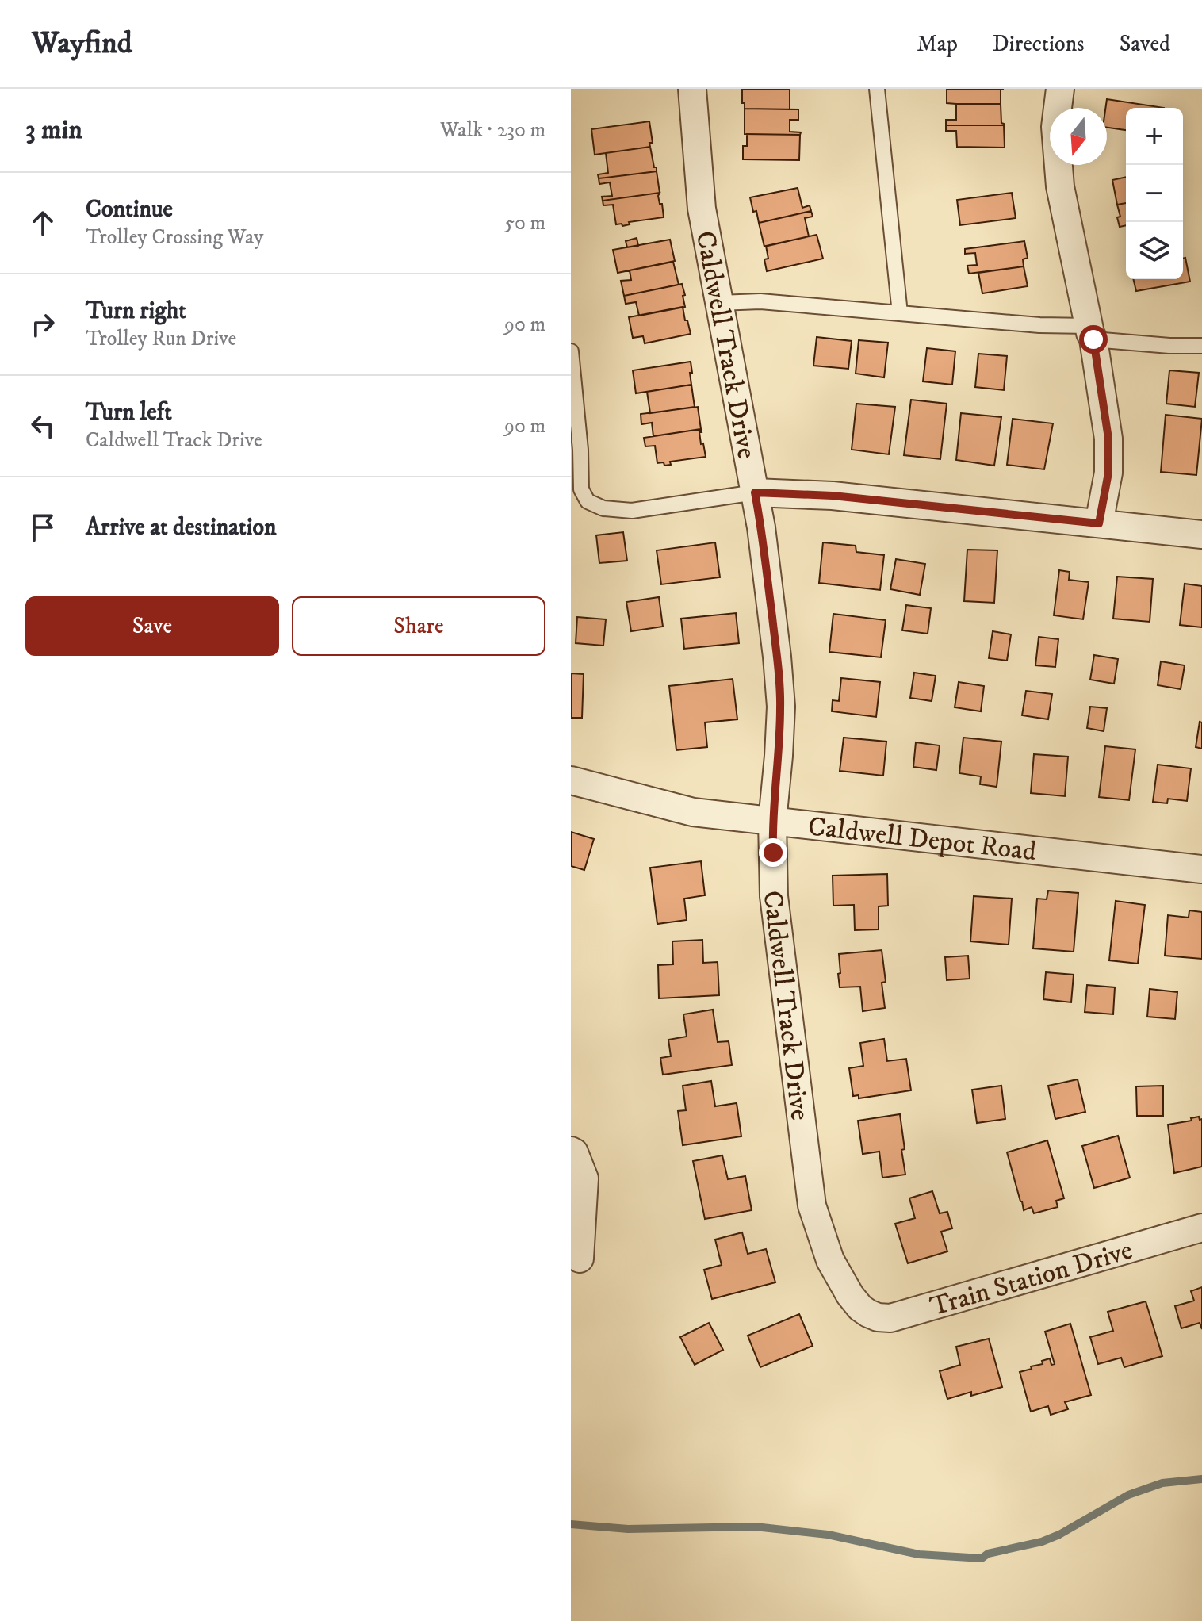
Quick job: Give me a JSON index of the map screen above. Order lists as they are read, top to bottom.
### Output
{
  "streets": {
    "street": ["Caldwell Track Drive", "Caldwell Depot Road", "Train Station Drive"]
  },
  "crossings": [
    ["Caldwell Track Drive", "Caldwell Depot Road"],
    ["Caldwell Track Drive", "Train Station Drive"]
  ],
  "north": "bottom",
  "page": {
    "header": "Wayfind",
    "nav": ["Map", "Directions", "Saved"],
    "heading": ["3 min", "Walk · 230 m"],
    "map_buttons": ["+", "−"],
    "list": [
      ["Continue", "Trolley Crossing Way", "50 m"],
      ["Turn right", "Trolley Run Drive", "90 m"],
      ["Turn left", "Caldwell Track Drive", "90 m"],
      "Arrive at destination"
    ],
    "buttons": ["Save", "Share"]
  }
}
